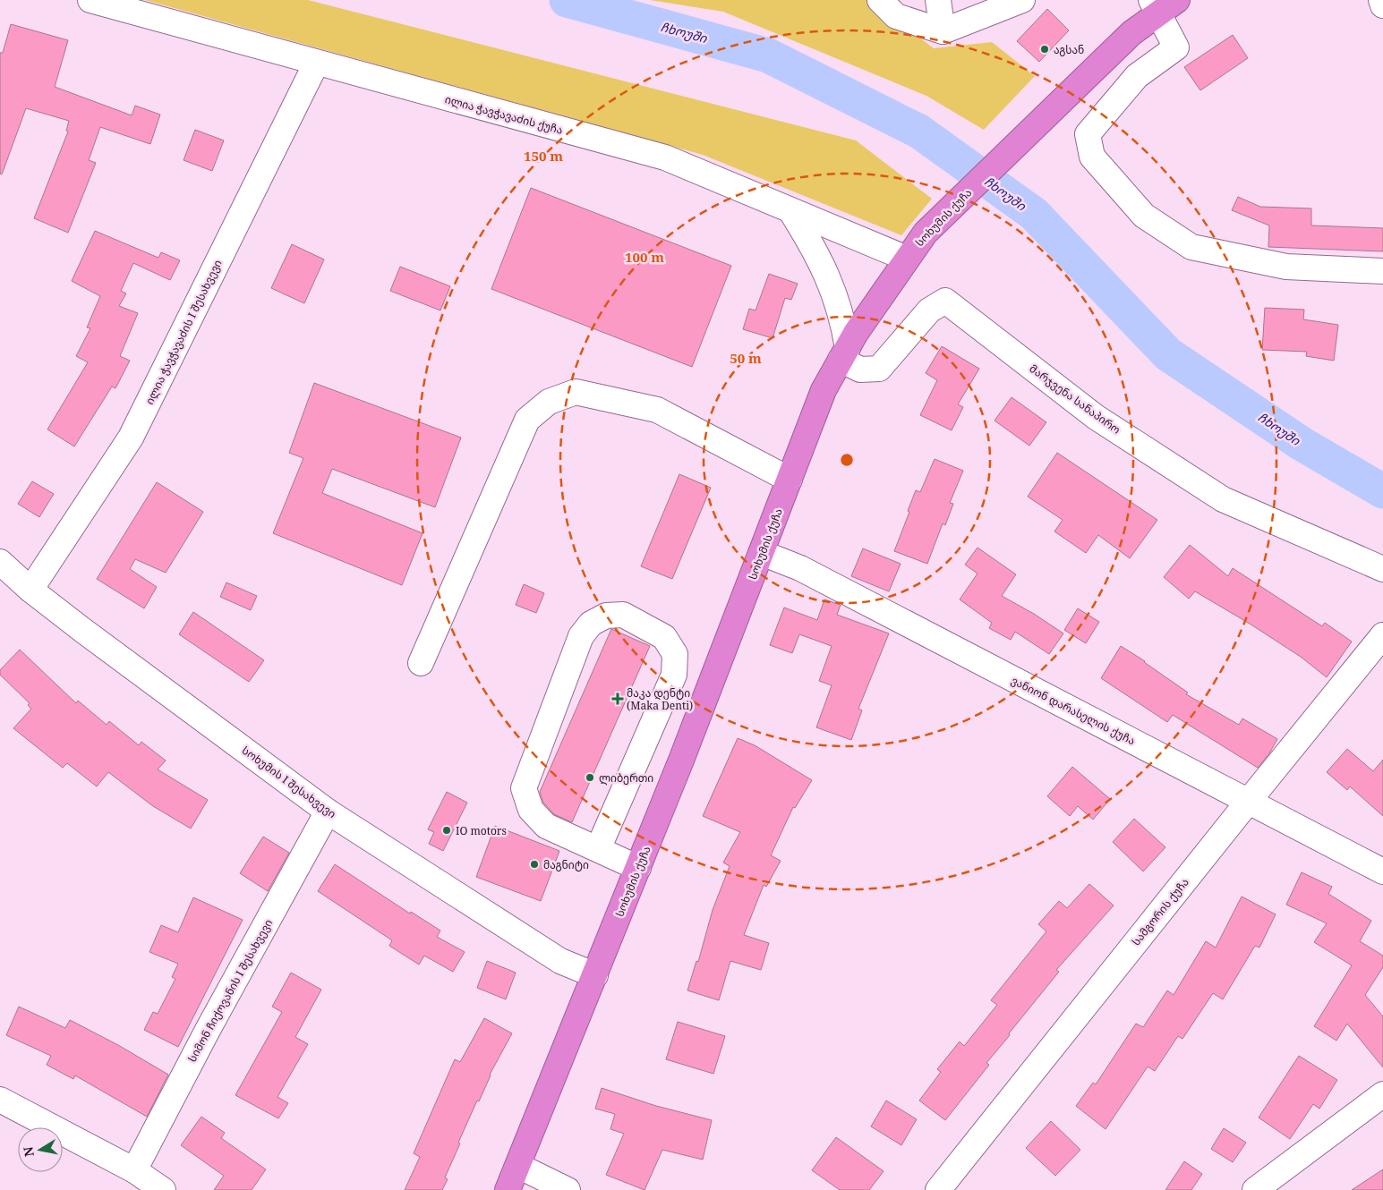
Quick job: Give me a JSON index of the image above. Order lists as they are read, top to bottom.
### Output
{
  "streets": {
    "highway": ["სოხუმის ქუჩა"],
    "street": [
      "ილია ჭავჭავაძის ქუჩა",
      "ილია ჭავჭავაძის I შესახვევი",
      "მარჯვენა სანაპირო",
      "ვანიონ დარასელის ქუჩა",
      "სოხუმის I შესახვევი",
      "სამგორის ქუჩა",
      "სიმონ ჩიქოვანის I შესახვევი"
    ]
  },
  "crossings": [
    ["ილია ჭავჭავაძის ქუჩა", "სოხუმის ქუჩა"],
    ["ილია ჭავჭავაძის ქუჩა", "ილია ჭავჭავაძის I შესახვევი"],
    ["სოხუმის ქუჩა", "მარჯვენა სანაპირო"],
    ["სოხუმის ქუჩა", "ვანიონ დარასელის ქუჩა"],
    ["სოხუმის ქუჩა", "სოხუმის I შესახვევი"],
    ["ილია ჭავჭავაძის I შესახვევი", "სოხუმის I შესახვევი"],
    ["ვანიონ დარასელის ქუჩა", "სამგორის ქუჩა"],
    ["სოხუმის I შესახვევი", "სიმონ ჩიქოვანის I შესახვევი"]
  ],
  "water": ["ჩხოუში"],
  "places": {
    "other": [
      "აგსან",
      "ლიბერთი",
      "IO motors",
      "მაგნიტი"
    ],
    "health": ["მაკა დენტი (Maka Denti)"]
  },
  "north": "left",
  "rings": ["150 m", "100 m", "50 m"]
}
